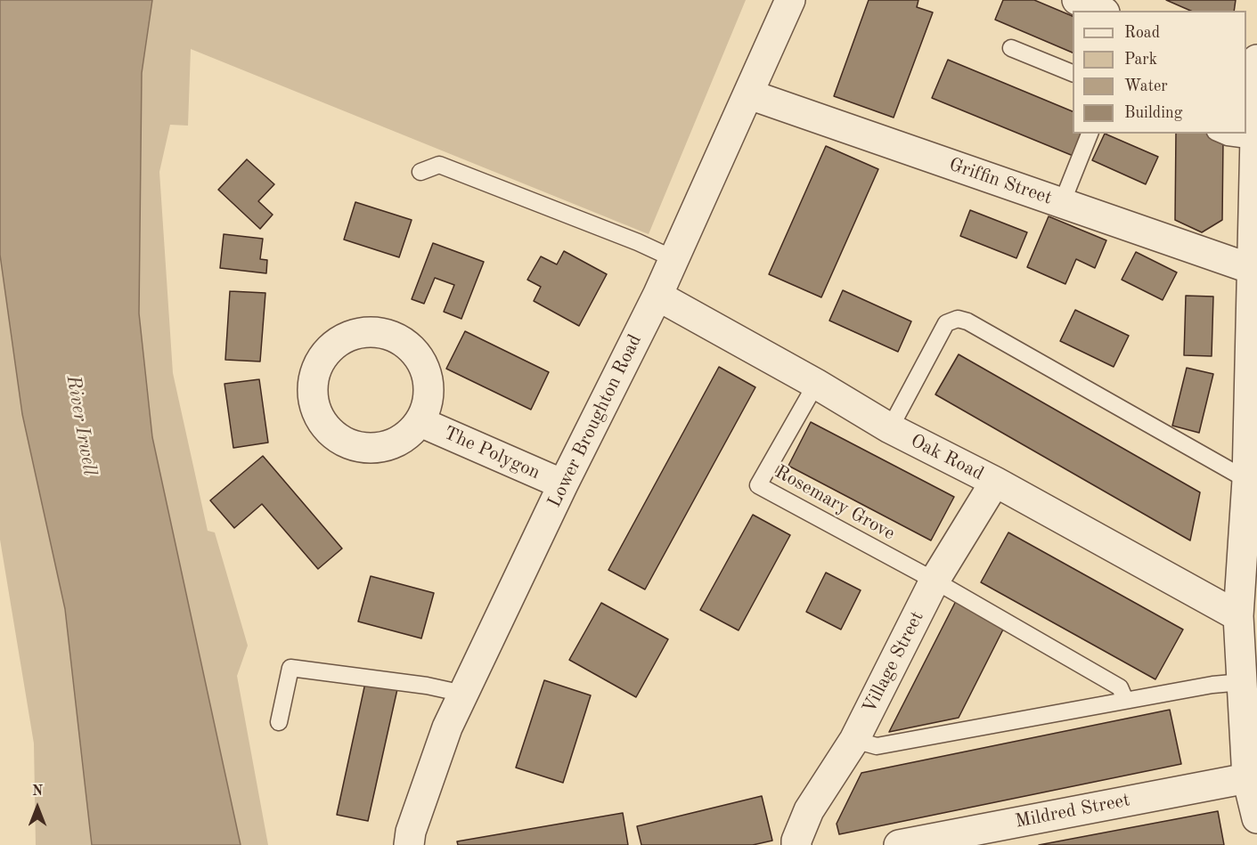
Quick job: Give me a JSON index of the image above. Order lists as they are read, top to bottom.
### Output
{
  "streets": {
    "street": [
      "Griffin Street",
      "Lower Broughton Road",
      "The Polygon",
      "Oak Road",
      "Village Street",
      "Mildred Street"
    ],
    "lane": ["Rosemary Grove"]
  },
  "crossings": [
    ["Griffin Street", "Lower Broughton Road"],
    ["Lower Broughton Road", "The Polygon"],
    ["Lower Broughton Road", "Oak Road"],
    ["Oak Road", "Rosemary Grove"],
    ["Oak Road", "Village Street"],
    ["Rosemary Grove", "Village Street"]
  ],
  "water": ["River Irwell"],
  "legend": [
    "Road",
    "Park",
    "Water",
    "Building"
  ],
  "north": "top"
}
